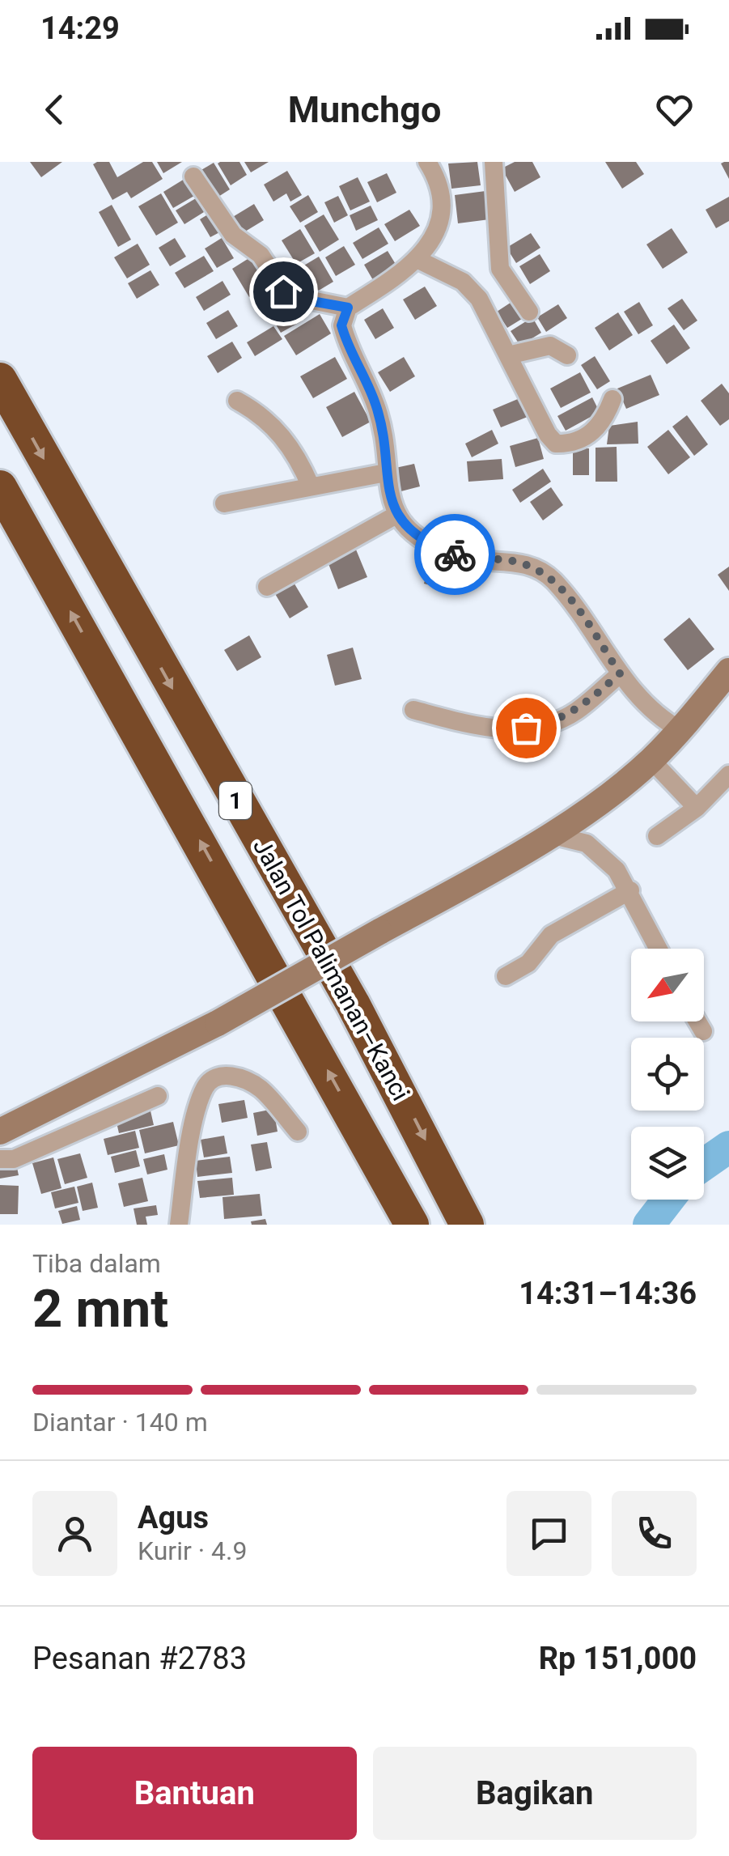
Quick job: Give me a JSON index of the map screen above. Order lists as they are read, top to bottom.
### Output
{
  "streets": {
    "highway": ["1", "Jalan Tol Palimanan–Kanci"]
  },
  "north": "bottom left",
  "page": {
    "status": "14:29",
    "header": "Munchgo",
    "heading": ["2 mnt", "Tiba dalam", "14:31–14:36"],
    "panel": [
      "Agus",
      "Kurir · 4.9",
      "Pesanan #2783",
      "Rp 151,000"
    ],
    "bar": "Diantar · 140 m",
    "buttons": ["Bantuan", "Bagikan"]
  }
}
